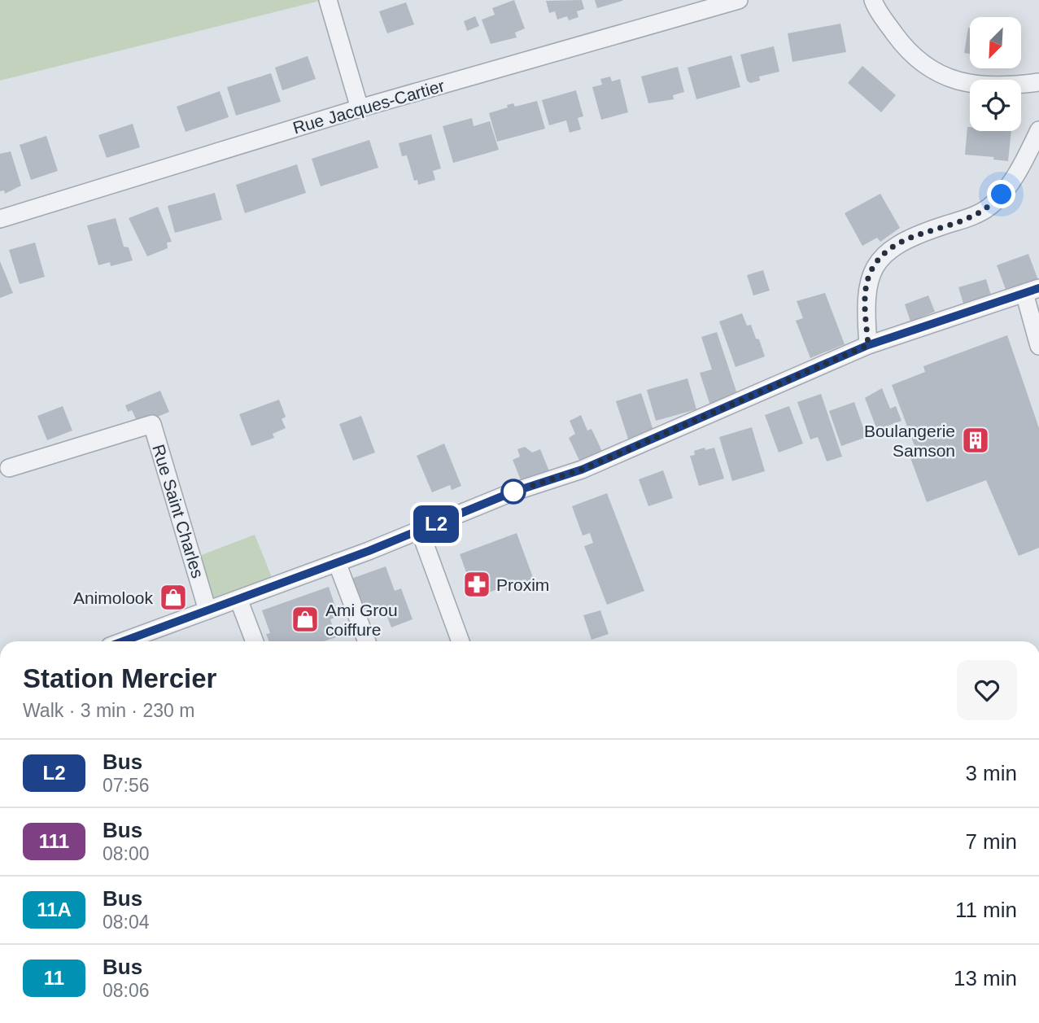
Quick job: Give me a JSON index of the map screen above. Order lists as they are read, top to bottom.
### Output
{
  "streets": {
    "street": ["Rue Jacques-Cartier", "Rue Saint Charles"]
  },
  "places": {
    "building": ["Boulangerie Samson"],
    "pharmacy": ["Proxim"],
    "shop": ["Animolook", "Ami Grou coiffure"]
  },
  "lines": ["bus line L2"],
  "north": "bottom left",
  "page": {
    "on_map": "L2",
    "heading": ["Station Mercier", "Walk · 3 min · 230 m"],
    "list": [
      {
        "mark": "L2",
        "name": "Bus",
        "note": "07:56",
        "value": "3 min"
      },
      {
        "mark": "111",
        "name": "Bus",
        "note": "08:00",
        "value": "7 min"
      },
      {
        "mark": "11A",
        "name": "Bus",
        "note": "08:04",
        "value": "11 min"
      },
      {
        "mark": "11",
        "name": "Bus",
        "note": "08:06",
        "value": "13 min"
      }
    ]
  }
}
